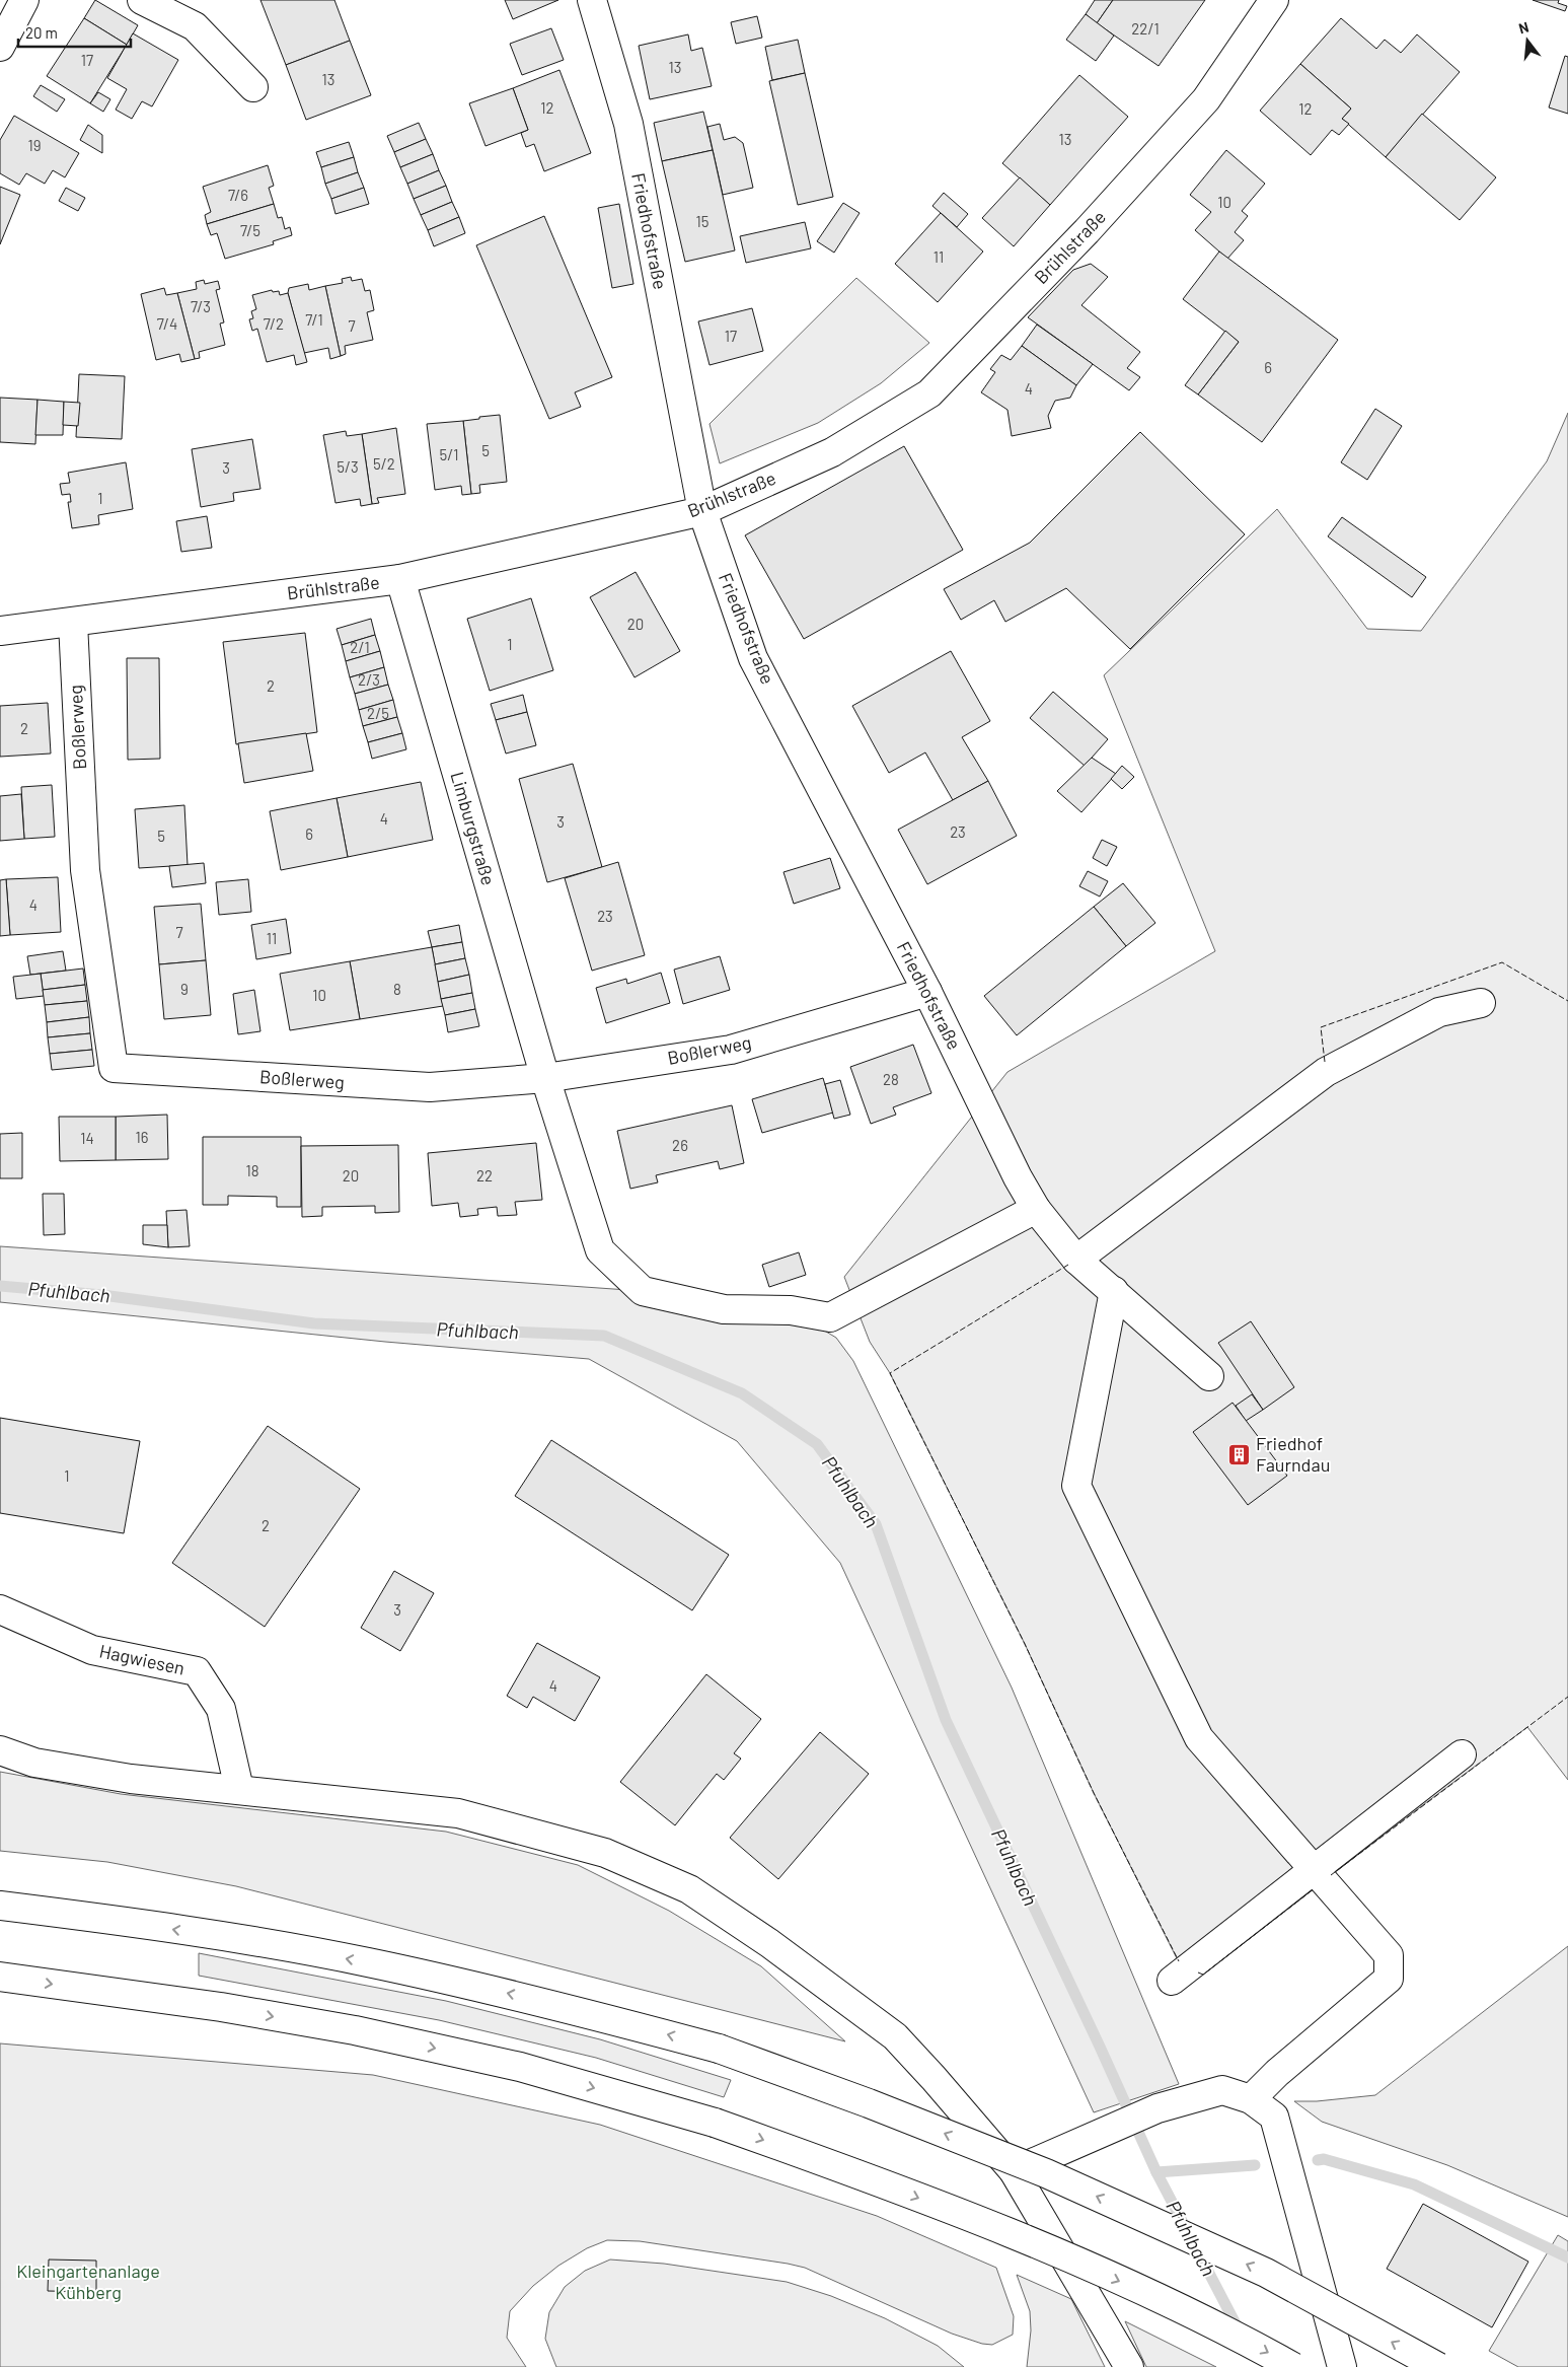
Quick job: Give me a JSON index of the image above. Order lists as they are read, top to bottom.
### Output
{
  "streets": {
    "main road": [
      "Friedhofstraße",
      "Brühlstraße",
      "Boßlerweg",
      "Limburgstraße",
      "Hagwiesen"
    ]
  },
  "crossings": [
    ["Friedhofstraße", "Brühlstraße"],
    ["Friedhofstraße", "Boßlerweg"],
    ["Friedhofstraße", "Limburgstraße"],
    ["Brühlstraße", "Boßlerweg"],
    ["Brühlstraße", "Limburgstraße"],
    ["Boßlerweg", "Limburgstraße"]
  ],
  "water": ["Pfuhlbach"],
  "parks": ["Kleingartenanlage Kühberg"],
  "places": {
    "building": ["Friedhof Faurndau"]
  },
  "house_numbers": [
    "22/1",
    "17",
    "13",
    "13",
    "12",
    "12",
    "13",
    "19",
    "7/6",
    "10",
    "15",
    "7/5",
    "11",
    "7/3",
    "7/1",
    "7/4",
    "7/2",
    "7",
    "17",
    "6",
    "4",
    "5",
    "5/1",
    "5/2",
    "5/3",
    "3",
    "1",
    "20",
    "1",
    "2/1",
    "2/3",
    "2",
    "2/5",
    "2",
    "4",
    "3",
    "23",
    "6",
    "5",
    "4",
    "23",
    "7",
    "11",
    "9",
    "8",
    "10",
    "28",
    "16",
    "14",
    "26",
    "18",
    "20",
    "22",
    "1",
    "2",
    "3",
    "4"
  ],
  "scale_bar": "20 m",
  "north": "top"
}
